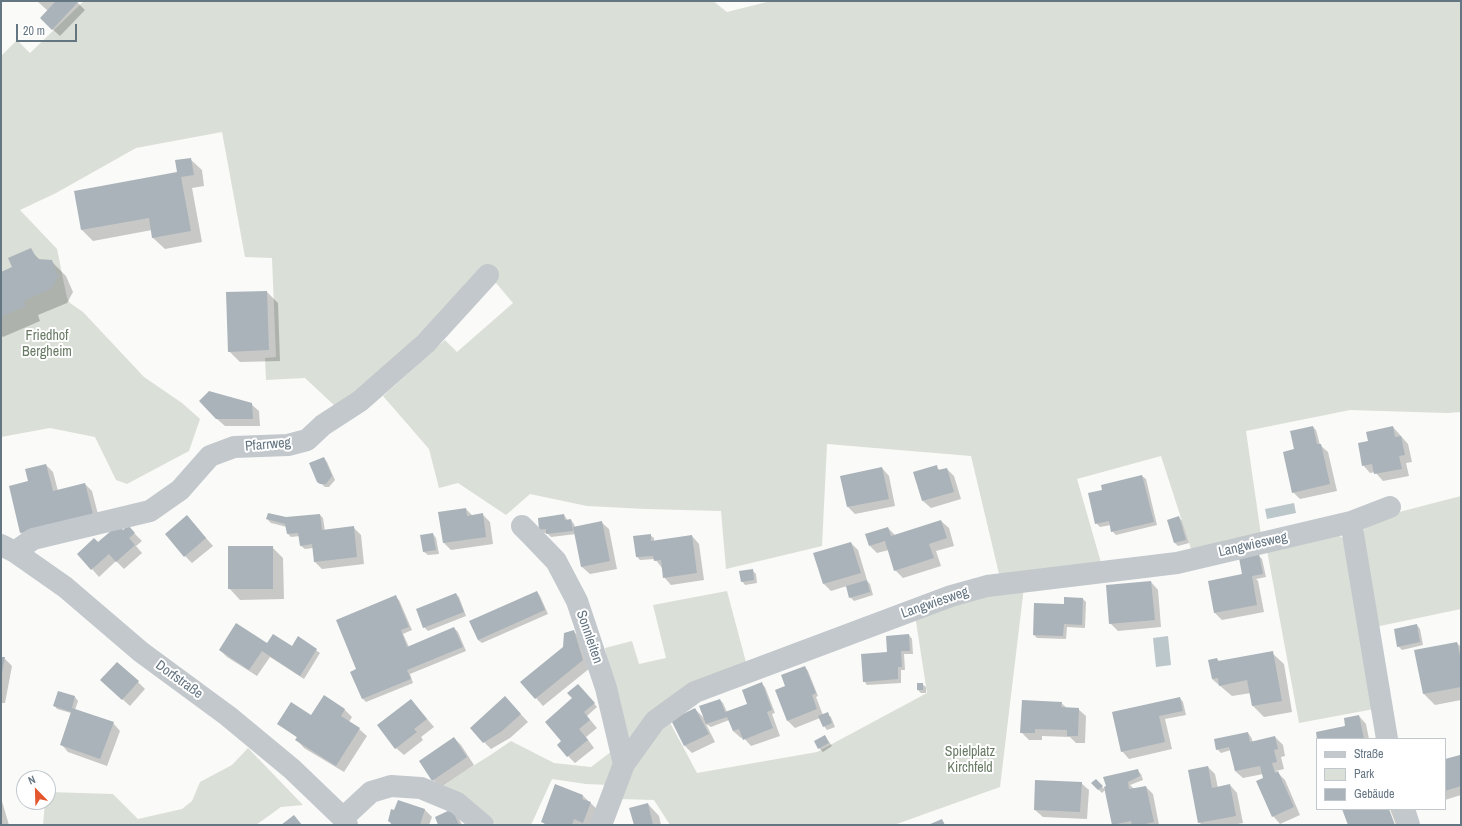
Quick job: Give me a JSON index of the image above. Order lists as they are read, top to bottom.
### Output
{
  "streets": {
    "street": [
      "Pfarrweg",
      "Langwiesweg",
      "Sonnleiten",
      "Dorfstraße"
    ]
  },
  "crossings": [
    ["Pfarrweg", "Dorfstraße"],
    ["Langwiesweg", "Sonnleiten"]
  ],
  "parks": ["Friedhof Bergheim", "Spielplatz Kirchfeld"],
  "legend": ["Straße", "Park", "Gebäude"],
  "scale_bar": "20 m",
  "north": "top left"
}
